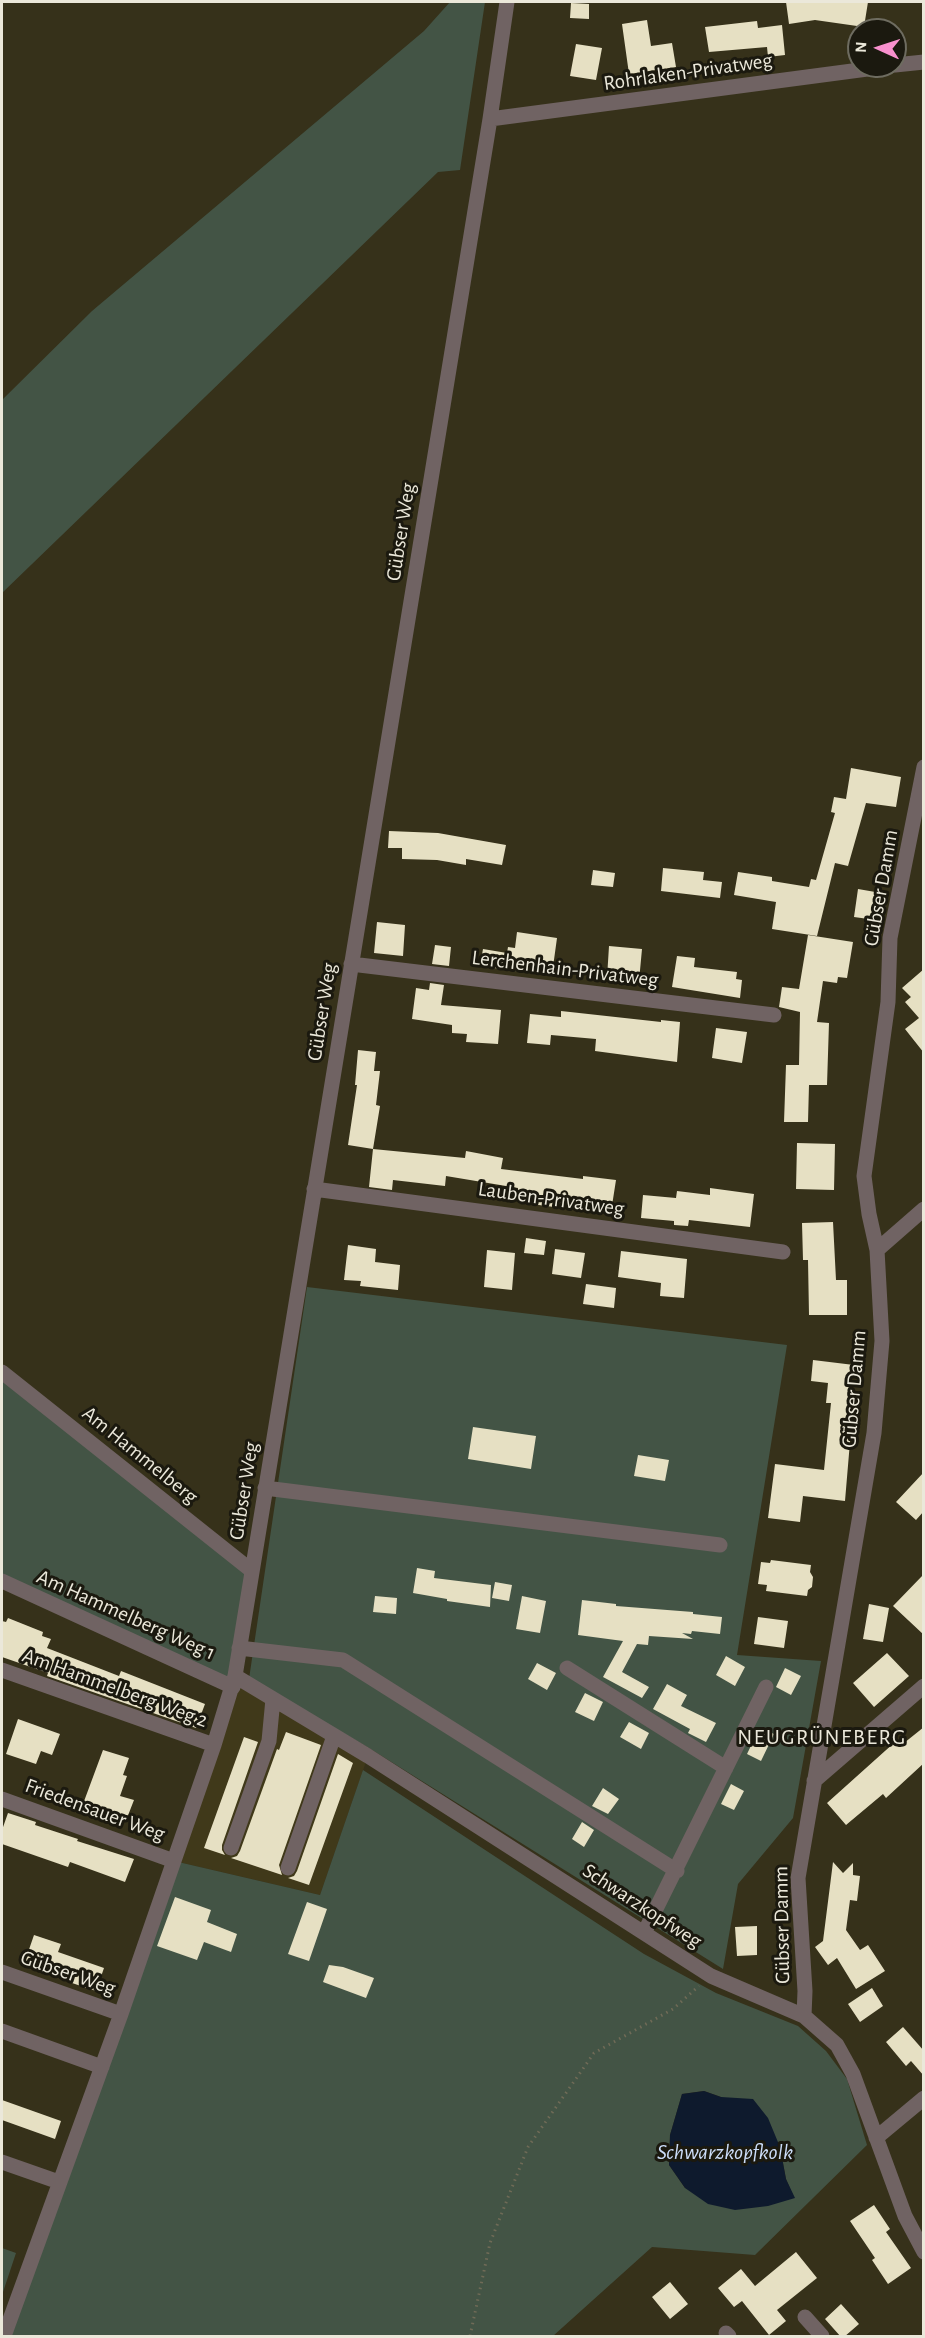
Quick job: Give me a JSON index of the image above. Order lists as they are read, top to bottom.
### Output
{
  "streets": {
    "street": [
      "Rohrlaken-Privatweg",
      "Gübser Weg",
      "Gübser Damm",
      "Lerchenhain-Privatweg",
      "Lauben-Privatweg",
      "Am Hammelberg",
      "Am Hammelberg Weg 1",
      "Am Hammelberg Weg 2",
      "Friedensauer Weg",
      "Schwarzkopfweg"
    ]
  },
  "crossings": [
    ["Rohrlaken-Privatweg", "Gübser Weg"],
    ["Gübser Weg", "Lerchenhain-Privatweg"],
    ["Gübser Weg", "Lauben-Privatweg"],
    ["Gübser Weg", "Am Hammelberg"],
    ["Gübser Weg", "Am Hammelberg Weg 1"],
    ["Gübser Weg", "Am Hammelberg Weg 2"],
    ["Gübser Weg", "Friedensauer Weg"],
    ["Gübser Weg", "Schwarzkopfweg"],
    ["Gübser Damm", "Schwarzkopfweg"],
    ["Am Hammelberg Weg 1", "Schwarzkopfweg"]
  ],
  "districts": ["NEUGRÜNEBERG"],
  "water": ["Schwarzkopfkolk"],
  "north": "left"
}
